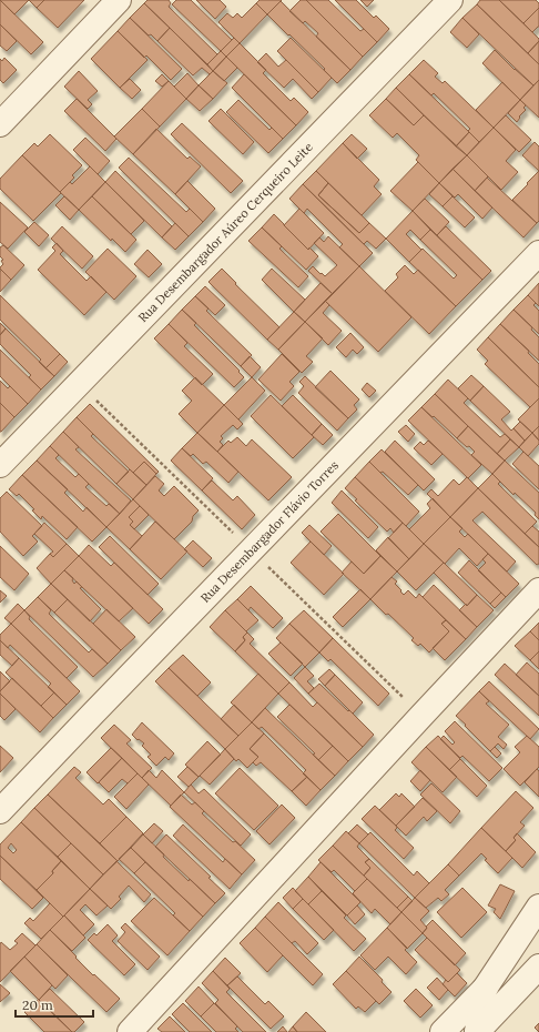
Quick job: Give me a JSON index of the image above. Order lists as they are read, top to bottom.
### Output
{
  "streets": {
    "street": ["Rua Desembargador Aúreo Cerqueiro Leite", "Rua Desembargador Flávio Torres"]
  },
  "scale_bar": "20 m"
}
